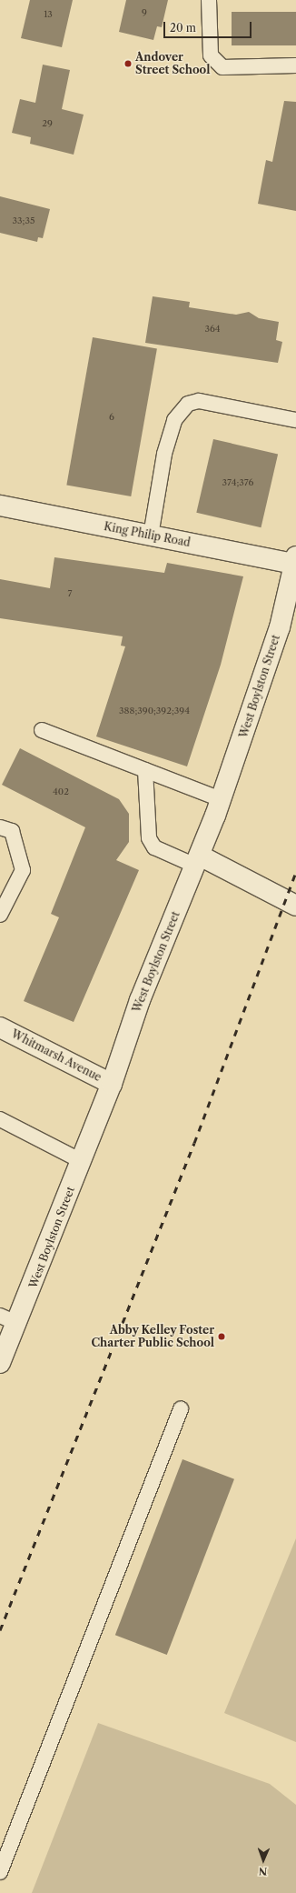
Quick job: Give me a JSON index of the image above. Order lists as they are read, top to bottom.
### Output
{
  "streets": {
    "main road": ["King Philip Road", "West Boylston Street", "Whitmarsh Avenue"]
  },
  "crossings": [
    ["King Philip Road", "West Boylston Street"],
    ["West Boylston Street", "Whitmarsh Avenue"]
  ],
  "places": ["Andover Street School", "Abby Kelley Foster Charter Public School"],
  "house_numbers": [
    "9",
    "13",
    "29",
    "33;35",
    "364",
    "6",
    "374;376",
    "7",
    "388;390;392;394",
    "402"
  ],
  "scale_bar": "20 m",
  "north": "bottom"
}
